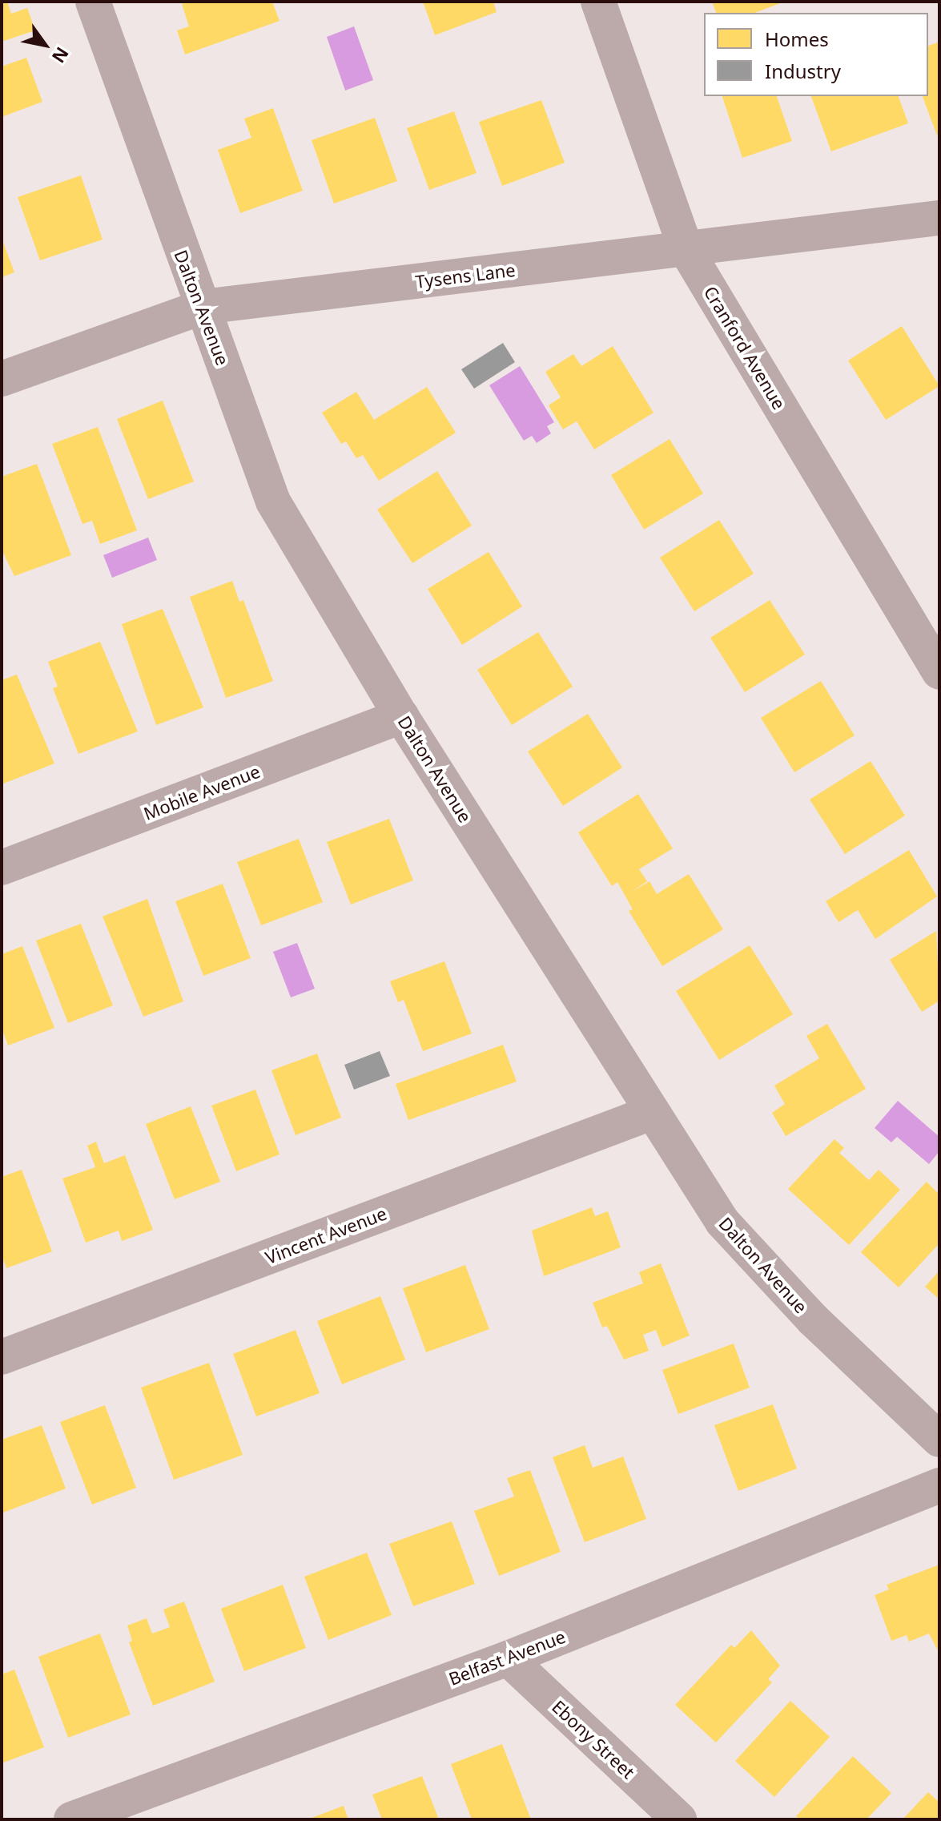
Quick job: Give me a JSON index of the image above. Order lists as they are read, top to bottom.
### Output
{
  "streets": {
    "street": [
      "Tysens Lane",
      "Dalton Avenue",
      "Cranford Avenue",
      "Mobile Avenue",
      "Vincent Avenue",
      "Belfast Avenue",
      "Ebony Street"
    ]
  },
  "crossings": [
    ["Tysens Lane", "Dalton Avenue"],
    ["Tysens Lane", "Cranford Avenue"],
    ["Dalton Avenue", "Mobile Avenue"],
    ["Dalton Avenue", "Vincent Avenue"],
    ["Belfast Avenue", "Ebony Street"]
  ],
  "legend": ["Homes", "Industry"],
  "north": "bottom right"
}
